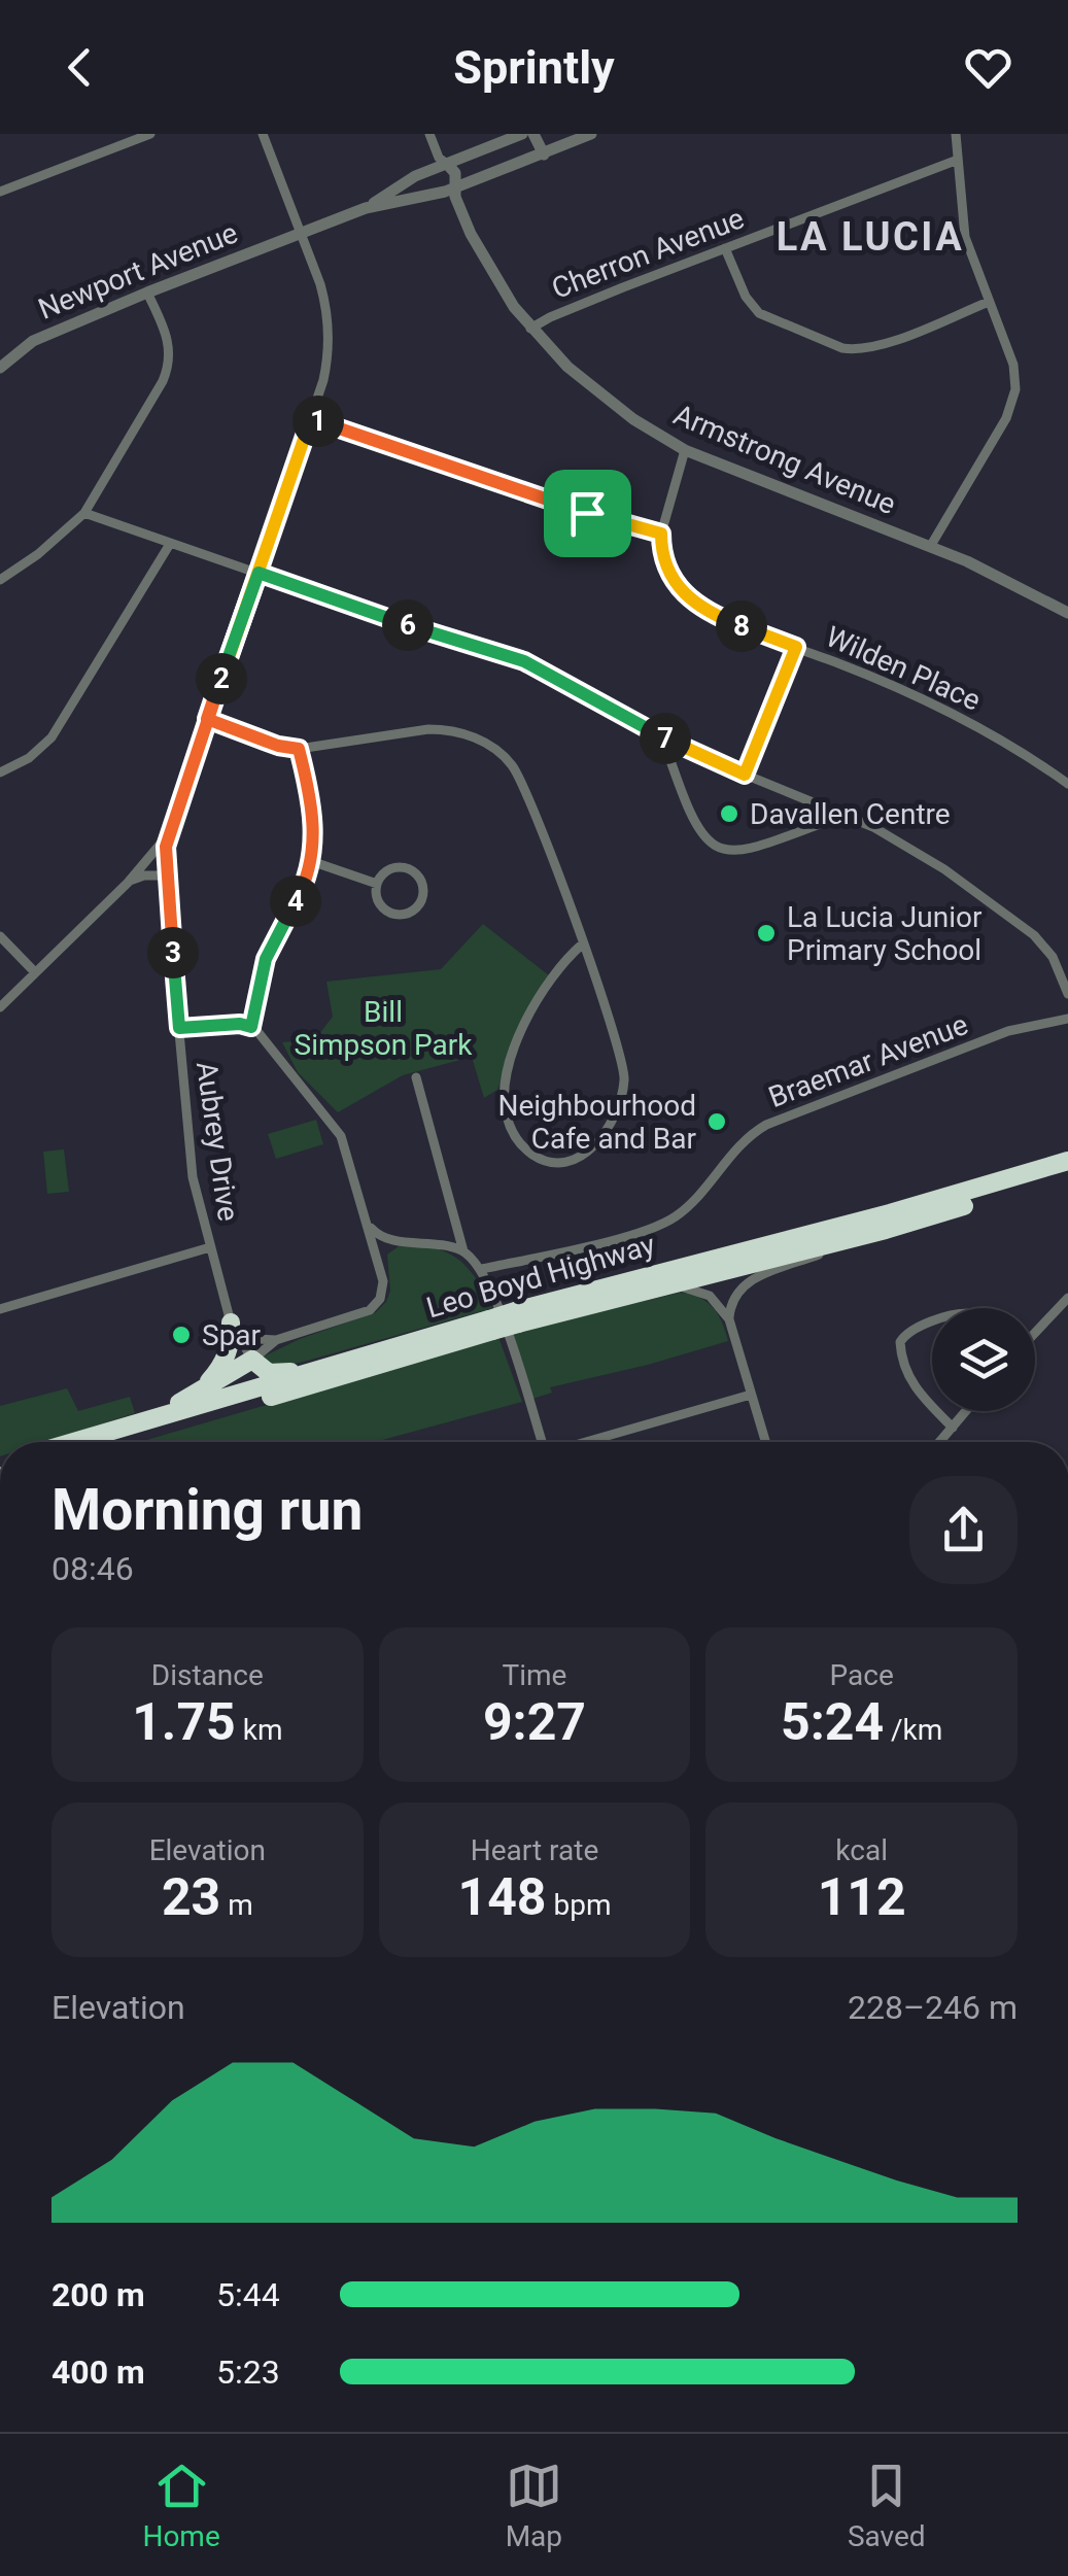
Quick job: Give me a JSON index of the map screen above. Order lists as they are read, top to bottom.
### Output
{
  "streets": {
    "highway": ["Leo Boyd Highway"],
    "street": [
      "Cherron Avenue",
      "Newport Avenue",
      "Armstrong Avenue",
      "Wilden Place",
      "Braemar Avenue",
      "Aubrey Drive"
    ]
  },
  "crossings": [
    ["Cherron Avenue", "Armstrong Avenue"]
  ],
  "districts": ["LA LUCIA"],
  "parks": ["Bill Simpson Park"],
  "places": [
    "Davallen Centre",
    "La Lucia Junior Primary School",
    "Neighbourhood Cafe and Bar",
    "Spar"
  ],
  "page": {
    "header": "Sprintly",
    "pins": [
      "1",
      "6",
      "8",
      "2",
      "7",
      "4",
      "3"
    ],
    "heading": ["Morning run", "08:46"],
    "stats": [
      ["Distance", "1.75 km"],
      ["Time", "9:27"],
      ["Pace", "5:24 /km"],
      ["Elevation", "23 m"],
      ["Heart rate", "148 bpm"],
      ["kcal", "112"]
    ],
    "chart": ["Elevation", "228–246 m"],
    "list": [
      {
        "name": "200 m",
        "note": "5:44"
      },
      {
        "name": "400 m",
        "note": "5:23"
      }
    ],
    "tabs": ["Home", "Map", "Saved"]
  }
}
